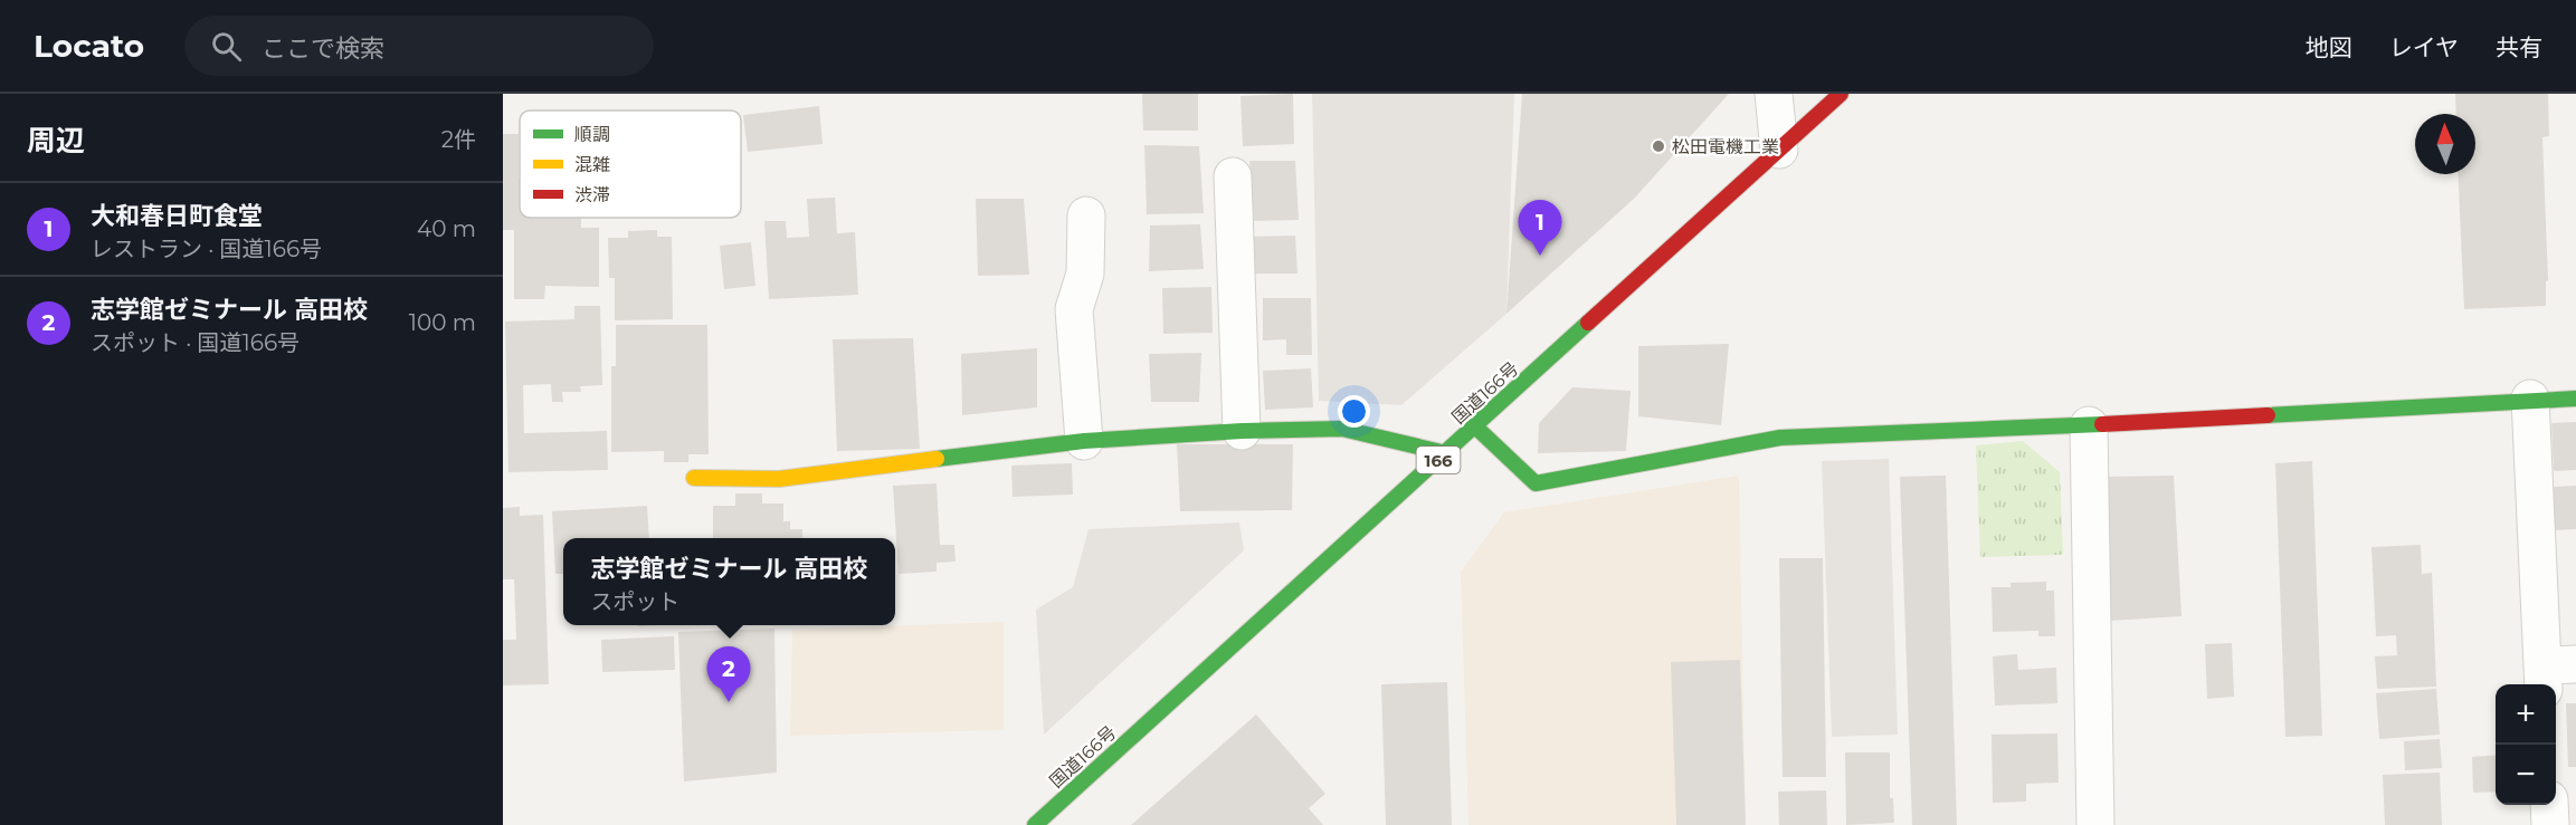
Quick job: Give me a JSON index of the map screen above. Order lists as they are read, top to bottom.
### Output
{
  "streets": {
    "main road": ["国道166号", "166"]
  },
  "places": ["松田電機工業"],
  "legend": ["順調", "混雑", "渋滞"],
  "north": "top",
  "page": {
    "header": "Locato",
    "search": "ここで検索",
    "nav": ["地図", "レイヤ", "共有"],
    "heading": ["周辺", "2件"],
    "list": [
      {
        "mark": "1",
        "name": "大和春日町食堂",
        "note": "レストラン · 国道166号",
        "value": "40 m"
      },
      {
        "mark": "2",
        "name": "志学館ゼミナール 高田校",
        "note": "スポット · 国道166号",
        "value": "100 m"
      }
    ],
    "pins": ["1", "2"],
    "popup": ["志学館ゼミナール 高田校", "スポット"],
    "map_buttons": ["+", "−"]
  }
}
